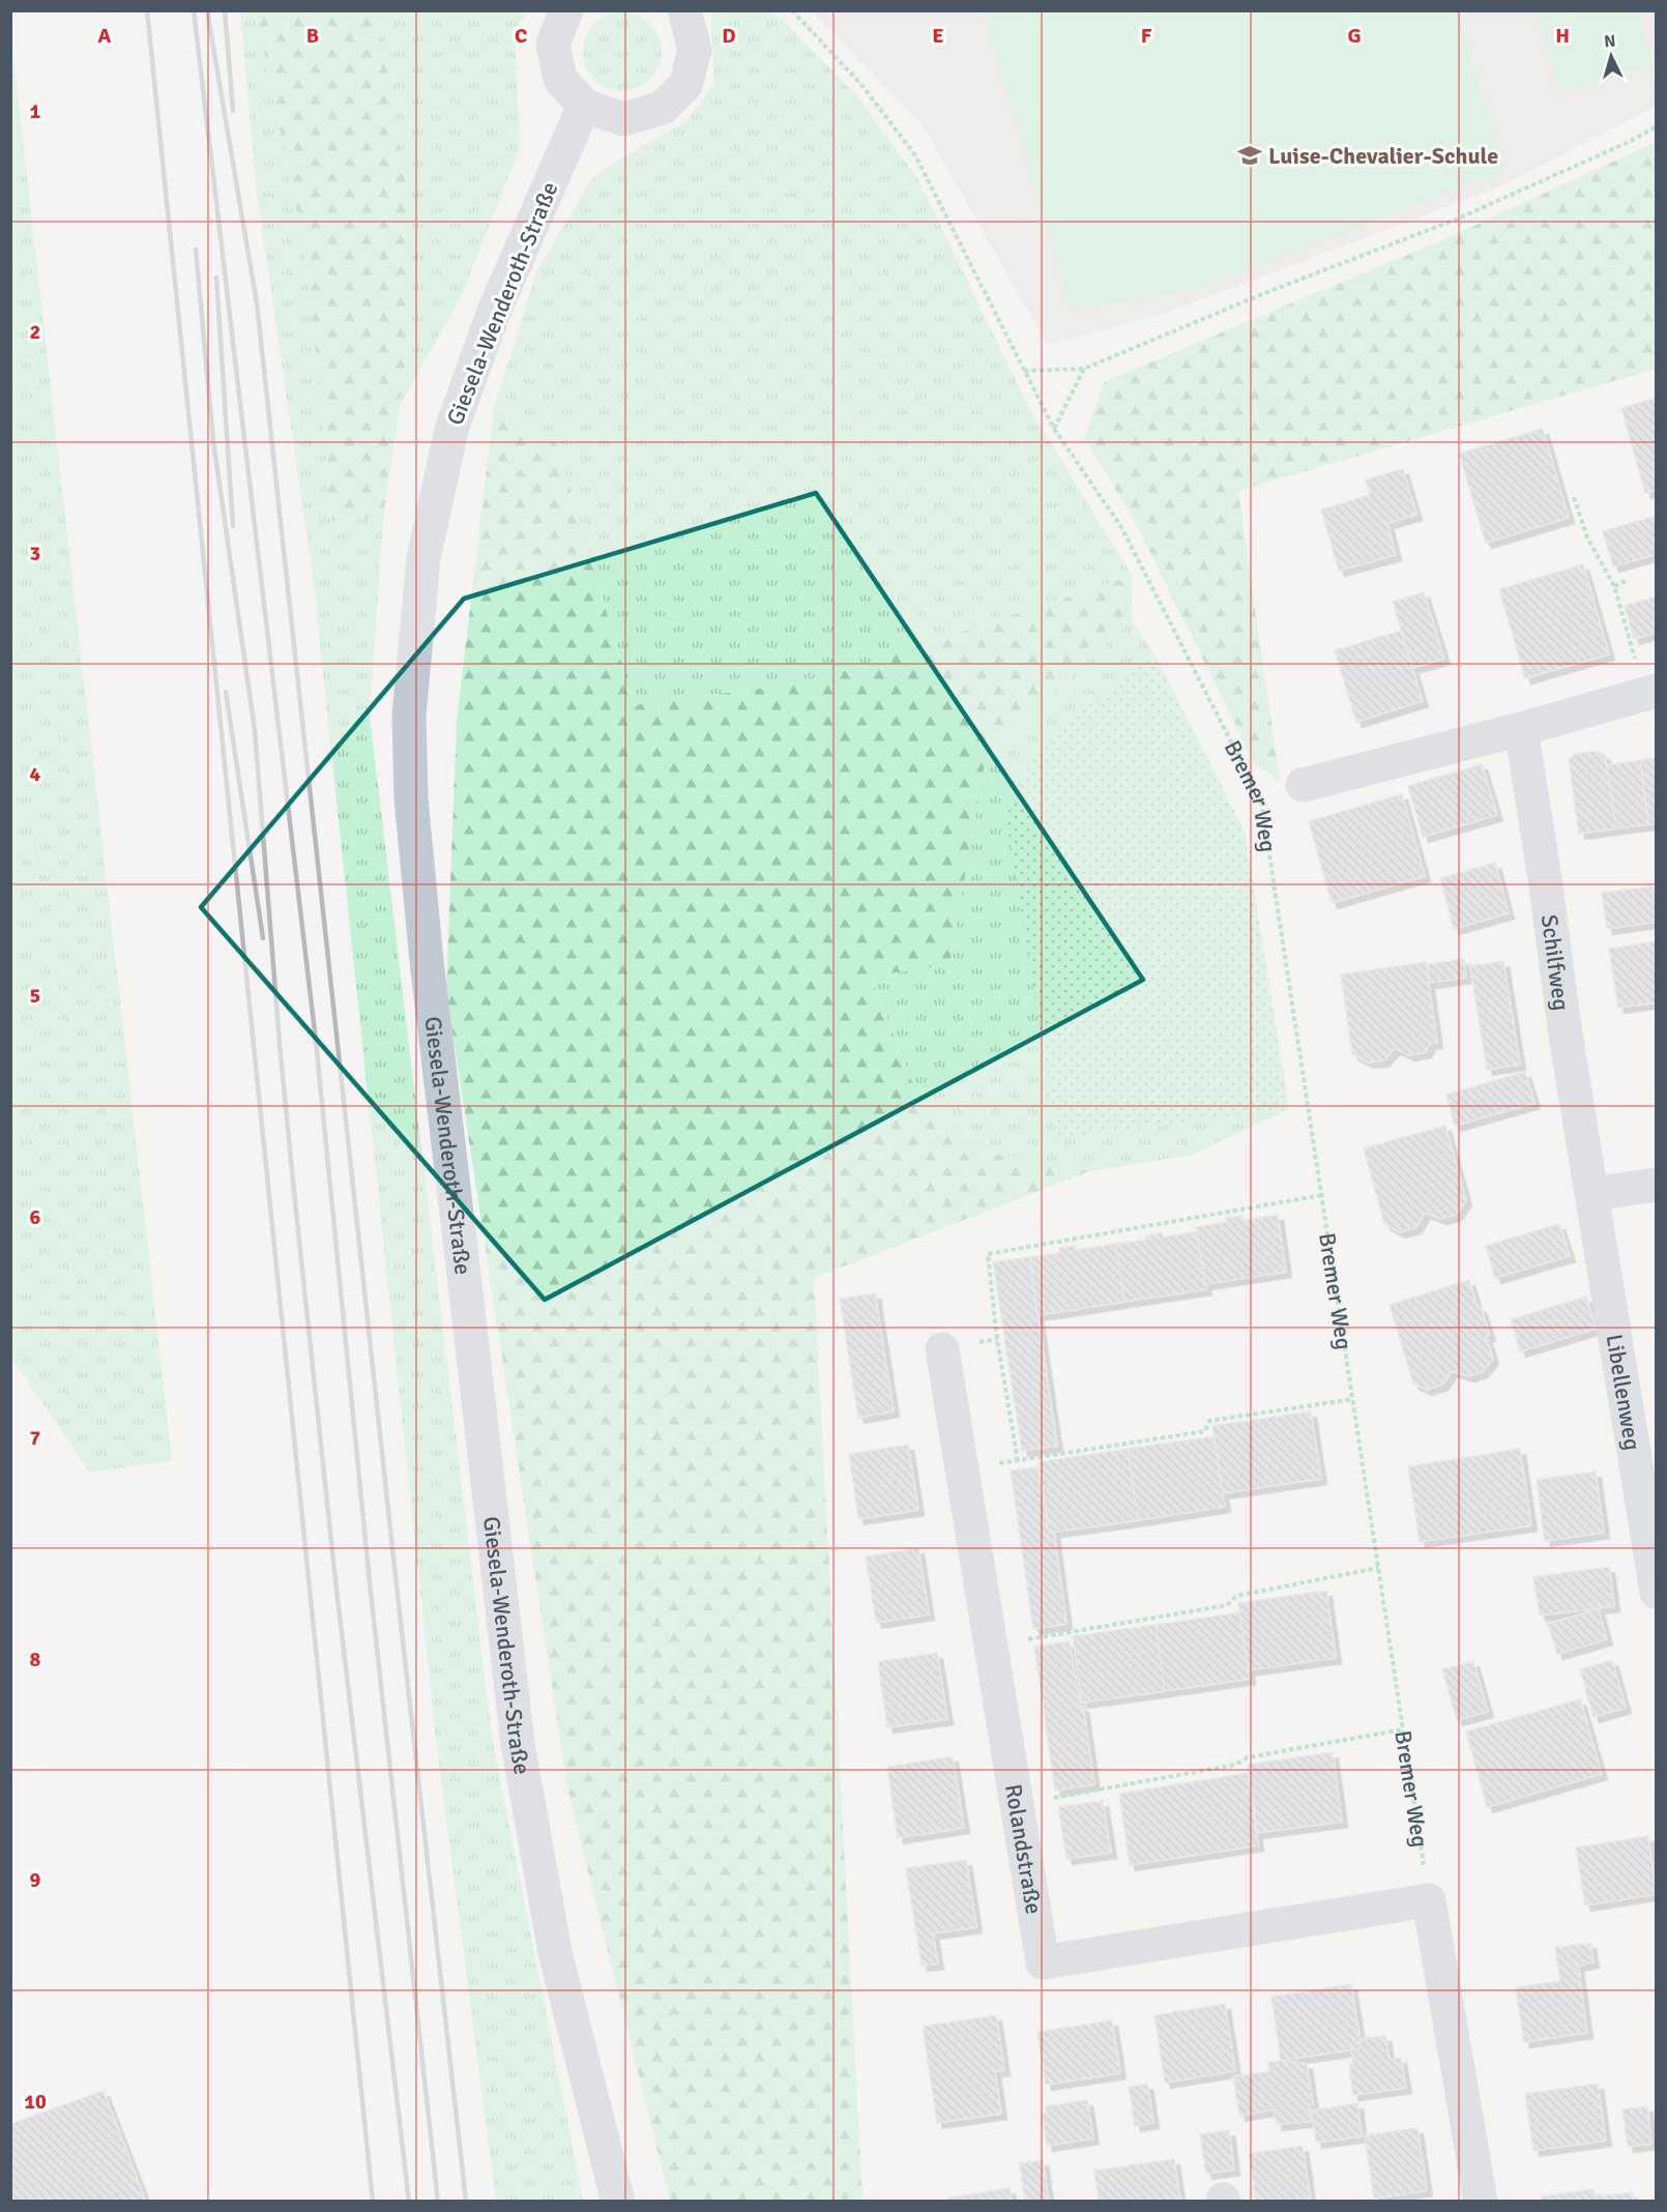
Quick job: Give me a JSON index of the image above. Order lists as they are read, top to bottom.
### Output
{
  "streets": {
    "street": [
      "Giesela-Wenderoth-Straße",
      "Schilfweg",
      "Libellenweg",
      "Rolandstraße"
    ],
    "path": ["Bremer Weg"]
  },
  "crossings": [
    ["Bremer Weg", "Rolandstraße"],
    ["Schilfweg", "Libellenweg"]
  ],
  "places": {
    "school or university": ["Luise-Chevalier-Schule"]
  },
  "north": "top",
  "grid": {
    "columns": [
      "A",
      "B",
      "C",
      "D",
      "E",
      "F",
      "G",
      "H"
    ],
    "rows": [
      "1",
      "2",
      "3",
      "4",
      "5",
      "6",
      "7",
      "8",
      "9",
      "10"
    ]
  }
}
